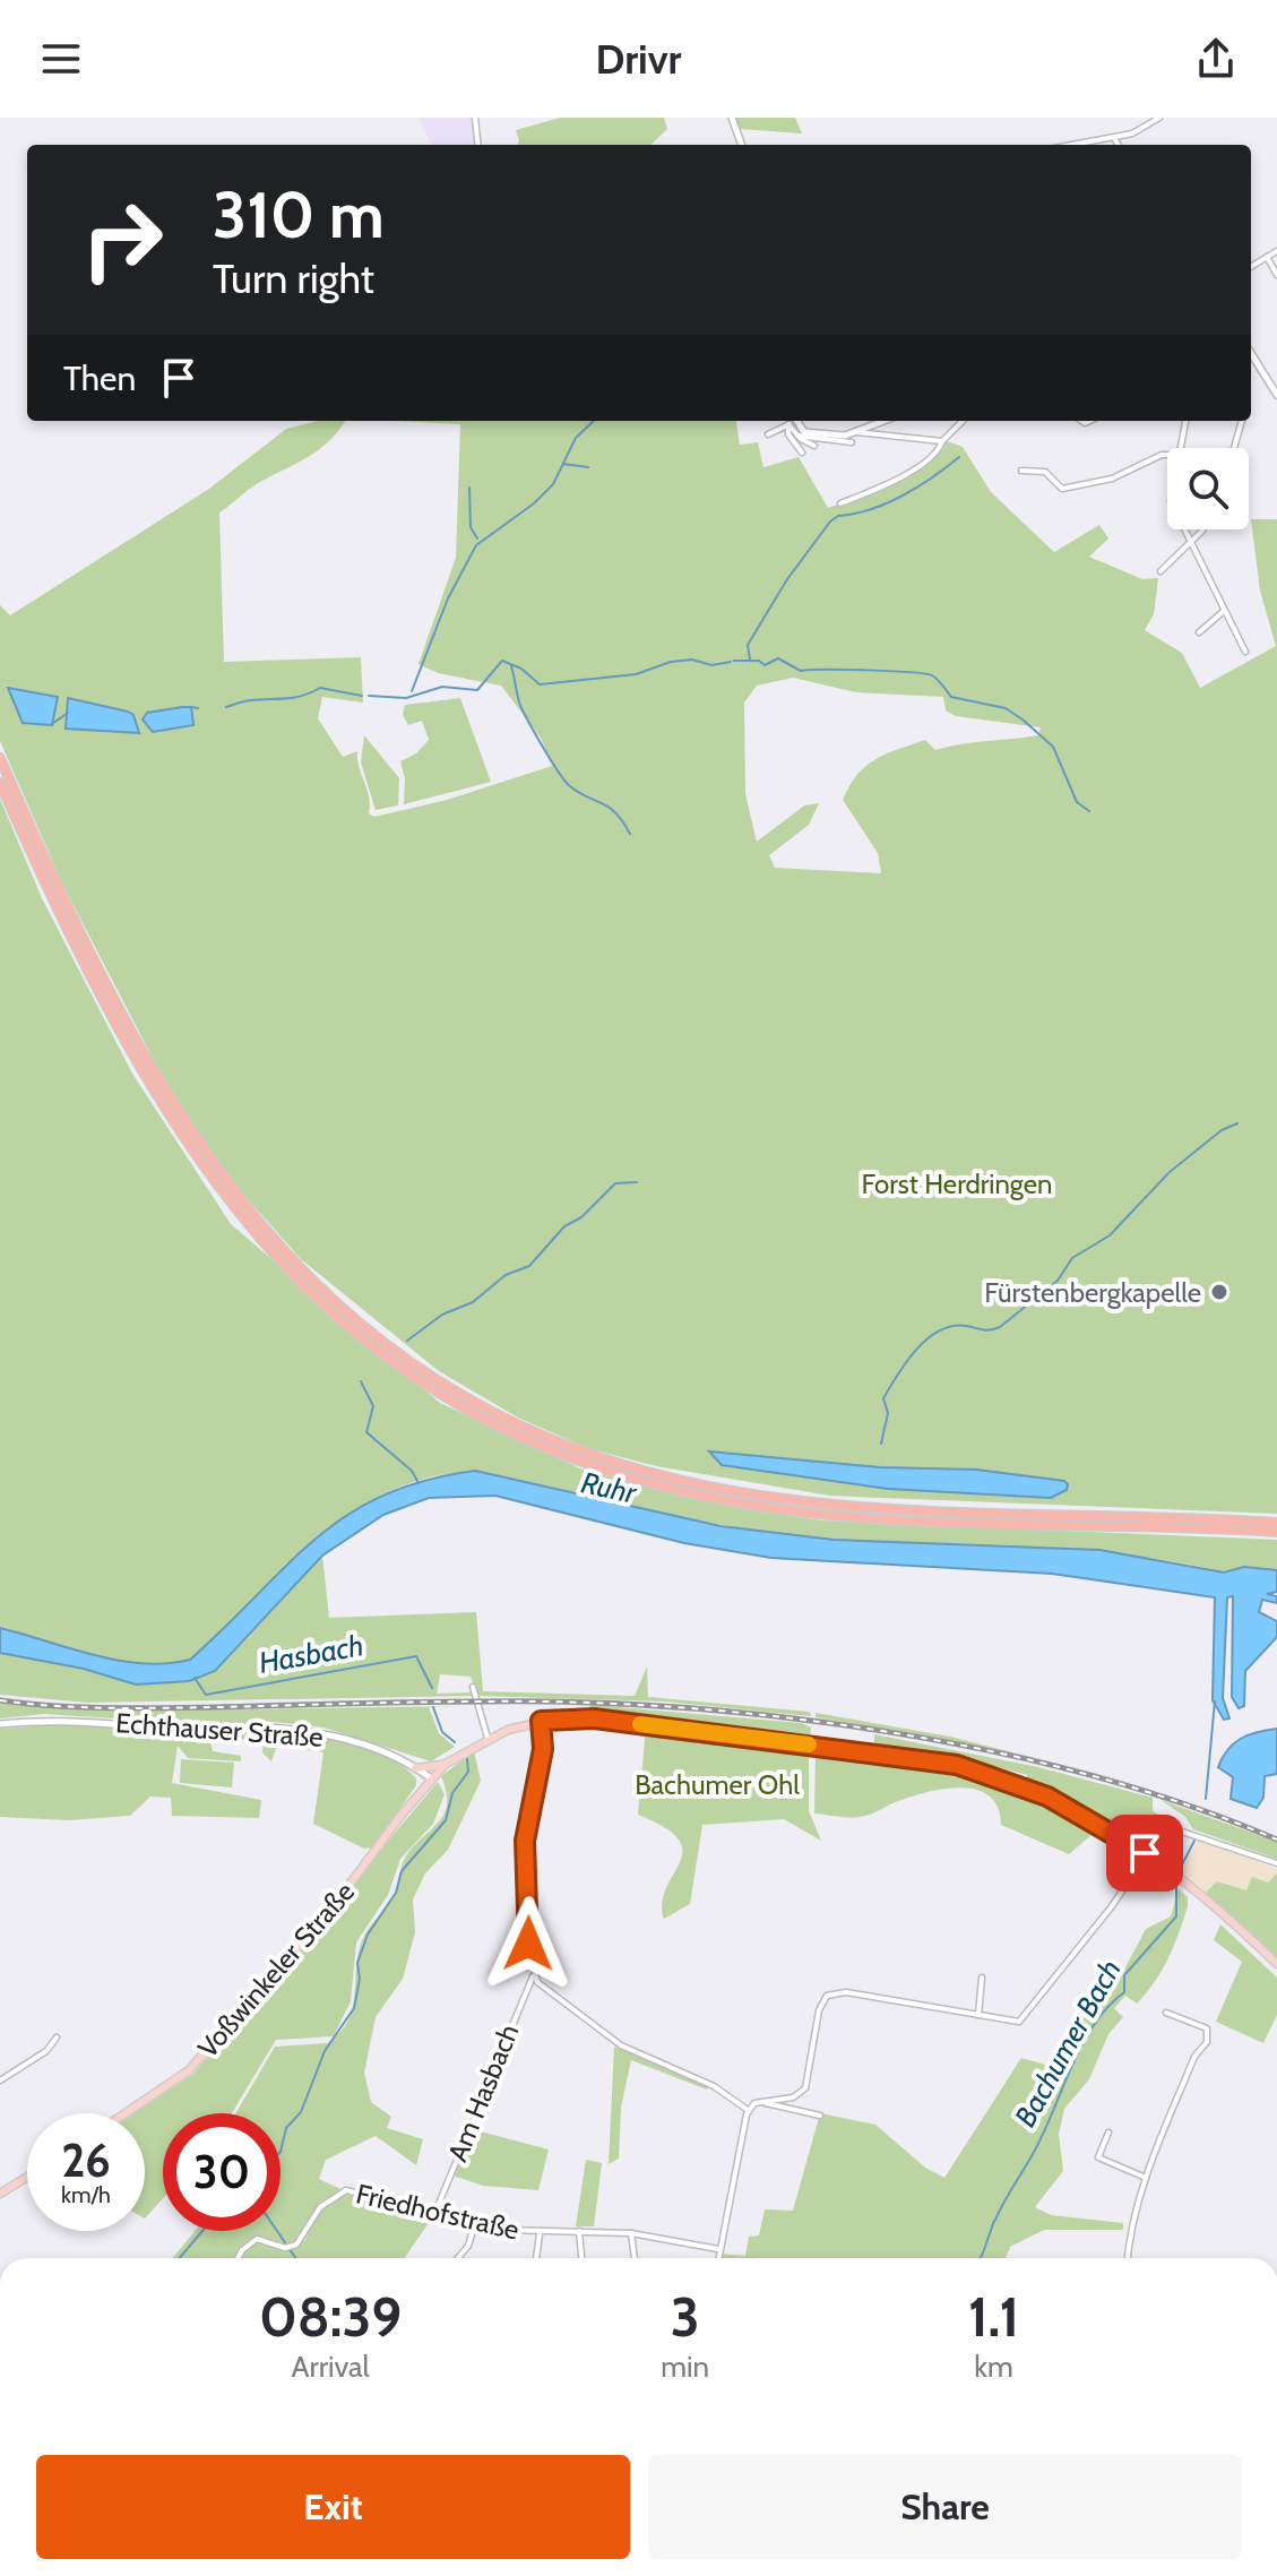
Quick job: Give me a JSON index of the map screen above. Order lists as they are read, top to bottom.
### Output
{
  "streets": {
    "main road": ["Echthauser Straße", "Voßwinkeler Straße"],
    "street": ["Am Hasbach", "Friedhofstraße"]
  },
  "crossings": [
    ["Echthauser Straße", "Voßwinkeler Straße"],
    ["Am Hasbach", "Friedhofstraße"]
  ],
  "water": ["Ruhr", "Hasbach", "Bachumer Bach"],
  "parks": ["Forst Herdringen", "Bachumer Ohl"],
  "places": ["Fürstenbergkapelle"],
  "page": {
    "header": "Drivr",
    "turn": ["310 m", "Turn right"],
    "then": "Then",
    "speed": "26 km/h",
    "limit": "30",
    "eta": [
      "08:39",
      "Arrival",
      "3",
      "min",
      "1.1",
      "km"
    ],
    "buttons": ["Exit", "Share"]
  }
}
